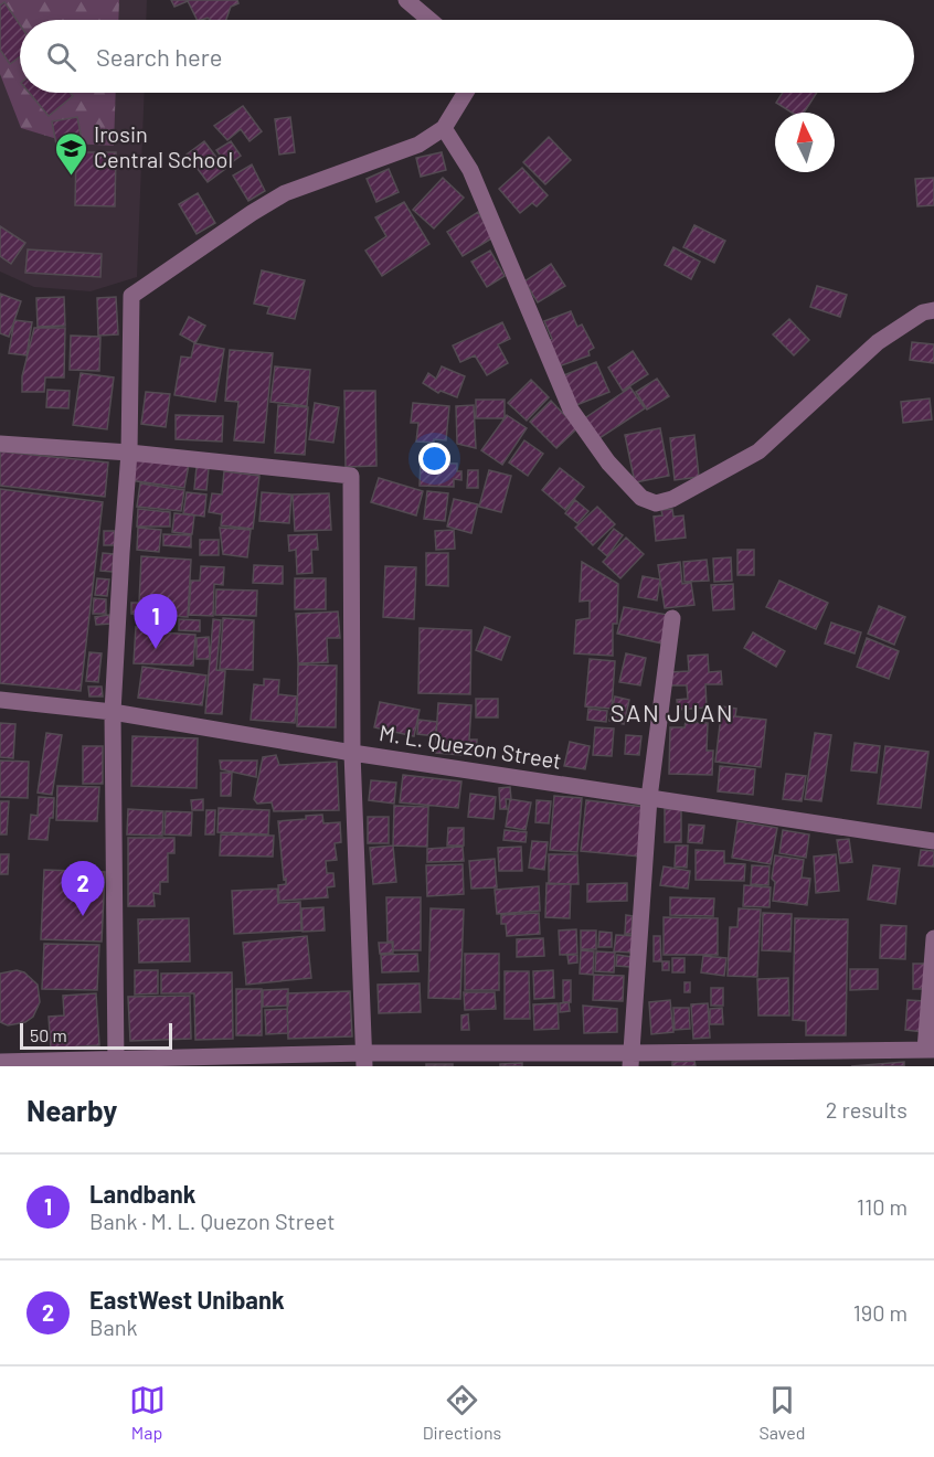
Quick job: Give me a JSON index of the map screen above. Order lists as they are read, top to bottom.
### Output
{
  "streets": {
    "street": ["M. L. Quezon Street"]
  },
  "districts": ["SAN JUAN"],
  "places": {
    "school or university": ["Irosin Central School"]
  },
  "scale_bar": "50 m",
  "north": "top",
  "page": {
    "search": "Search here",
    "pins": ["1", "2"],
    "scale": "50 m",
    "heading": ["Nearby", "2 results"],
    "list": [
      {
        "mark": "1",
        "name": "Landbank",
        "note": "Bank · M. L. Quezon Street",
        "value": "110 m"
      },
      {
        "mark": "2",
        "name": "EastWest Unibank",
        "note": "Bank",
        "value": "190 m"
      }
    ],
    "nav": ["Map", "Directions", "Saved"]
  }
}
